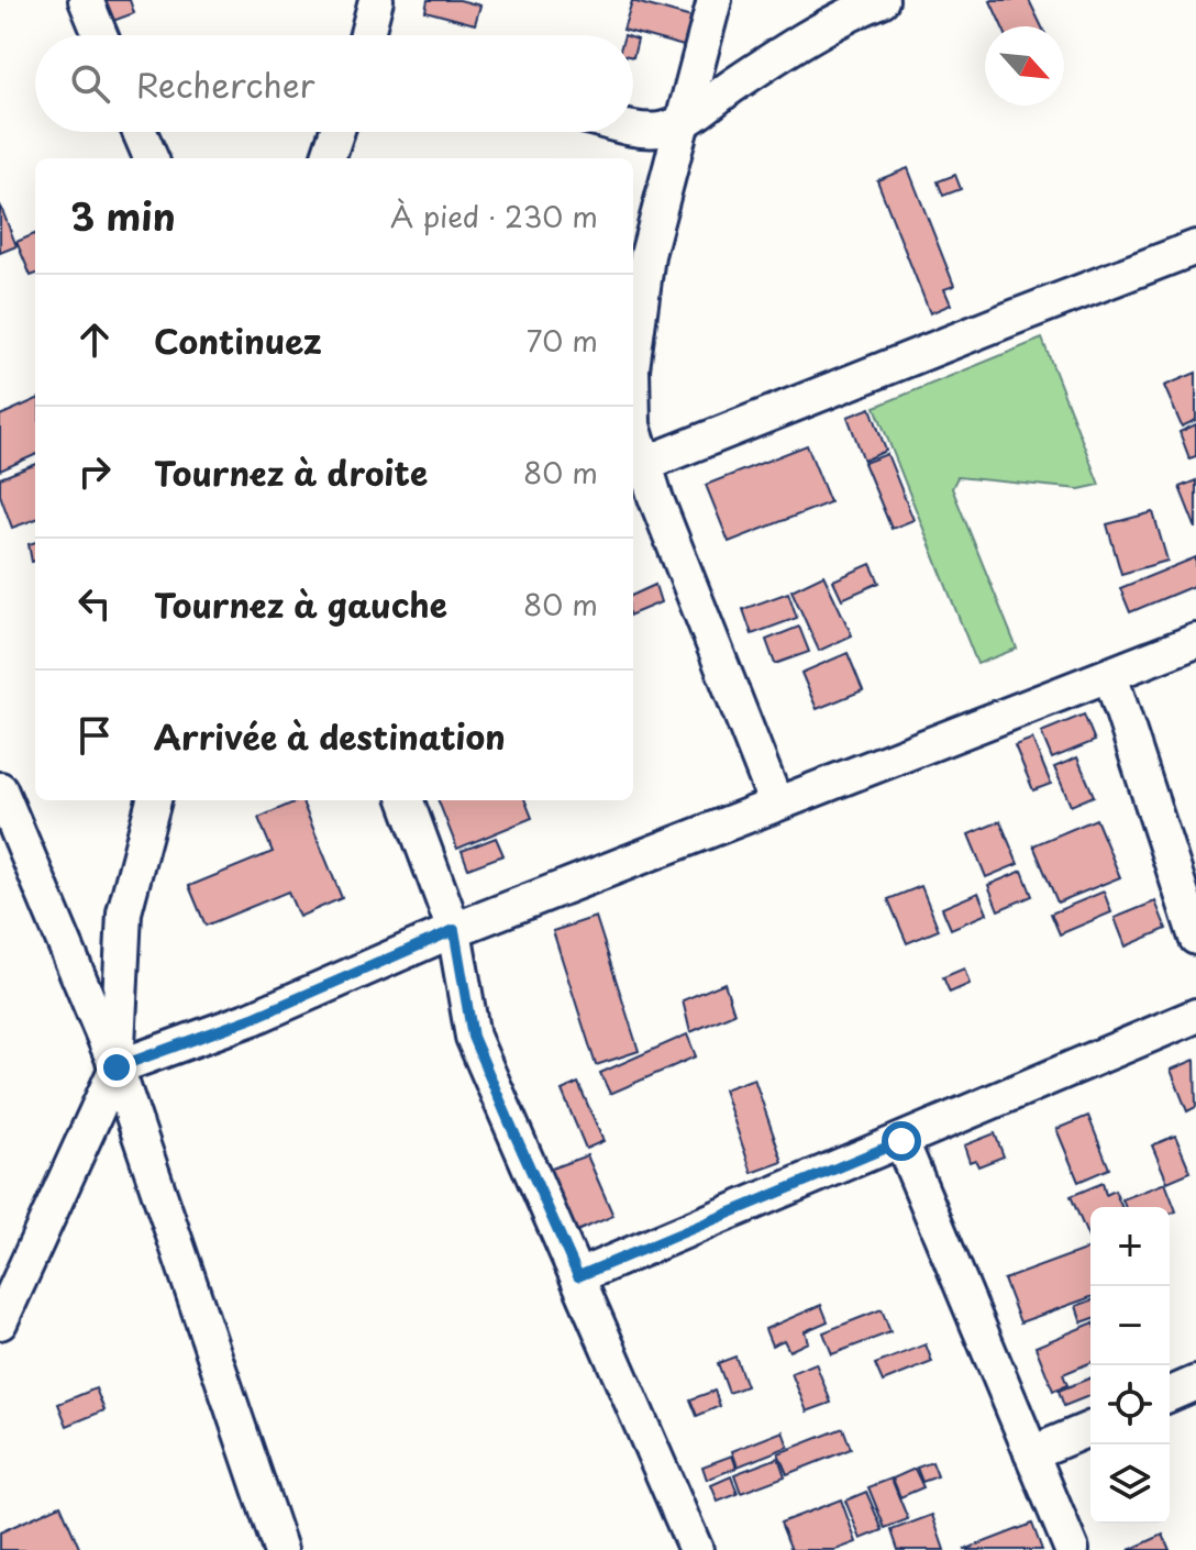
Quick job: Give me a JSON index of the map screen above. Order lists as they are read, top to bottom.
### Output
{
  "north": "bottom right",
  "page": {
    "search": "Rechercher",
    "heading": ["3 min", "À pied · 230 m"],
    "list": [
      ["Continuez", "70 m"],
      ["Tournez à droite", "80 m"],
      ["Tournez à gauche", "80 m"],
      "Arrivée à destination"
    ],
    "map_buttons": ["+", "−"]
  }
}
